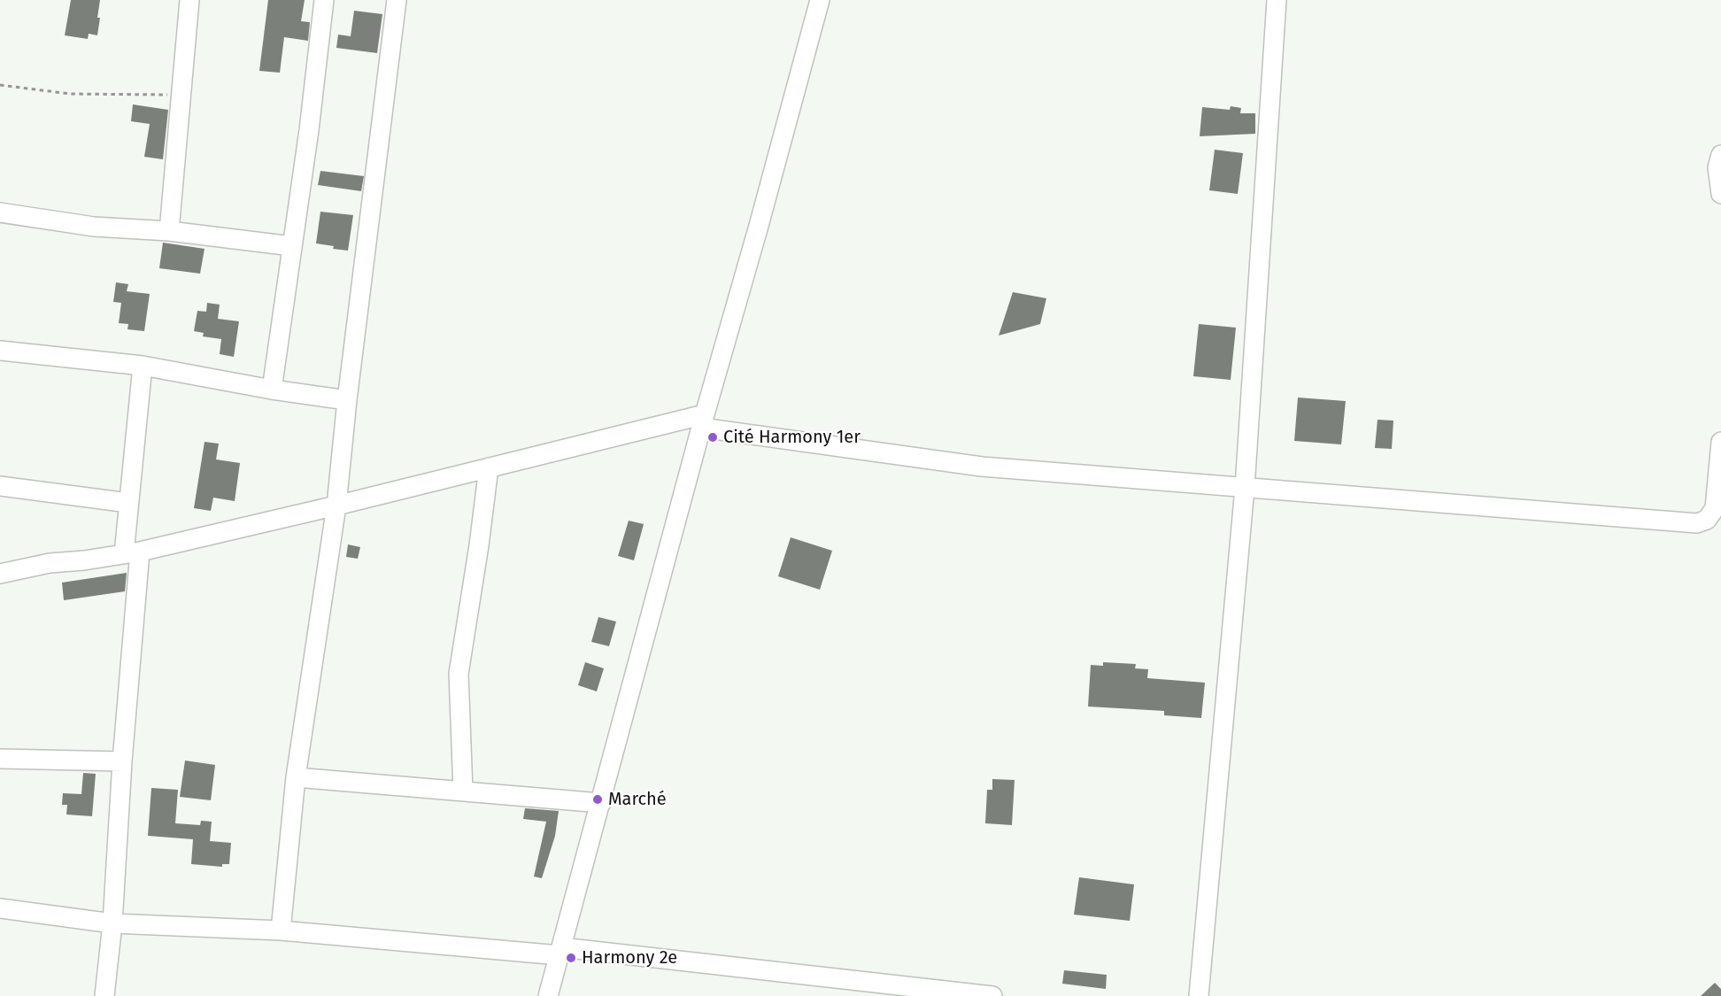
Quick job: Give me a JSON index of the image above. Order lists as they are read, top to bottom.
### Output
{
  "places": ["Cité Harmony 1er", "Marché", "Harmony 2e"]
}
